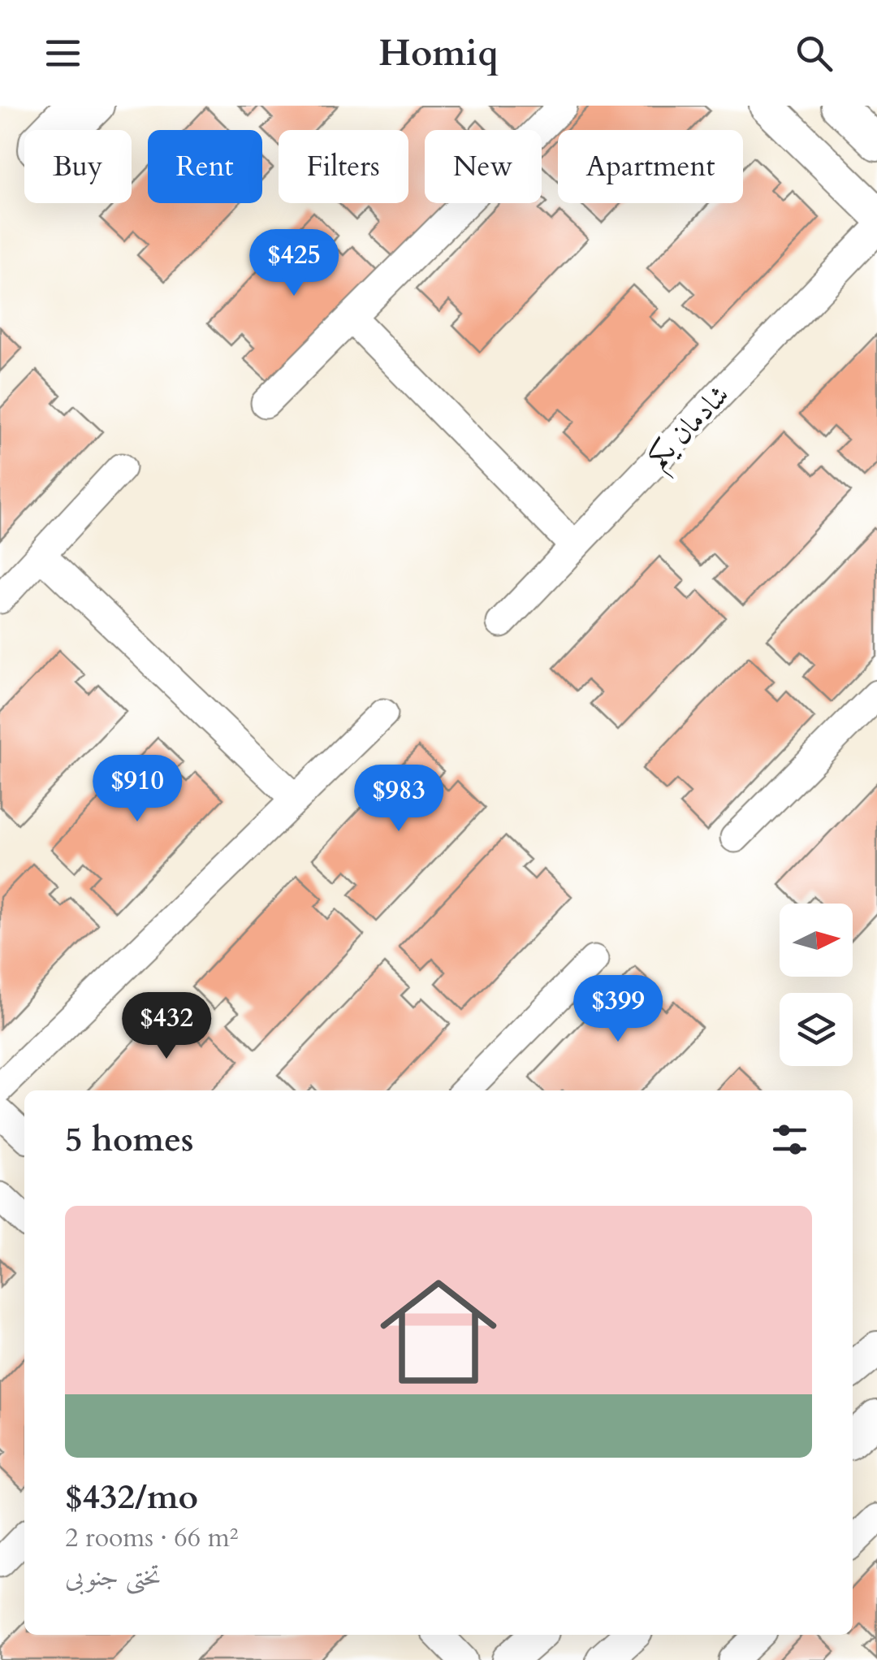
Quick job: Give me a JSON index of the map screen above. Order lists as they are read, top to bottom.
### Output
{
  "streets": {
    "street": ["شادمان یکم"]
  },
  "north": "right",
  "page": {
    "header": "Homiq",
    "chip": [
      "Buy",
      "Rent",
      "Filters",
      "New",
      "Apartment"
    ],
    "price": [
      "$425",
      "$910",
      "$983",
      "$399",
      "$432"
    ],
    "heading": "5 homes",
    "list": [
      {
        "name": "$432/mo",
        "note": "2 rooms · 66 m² · تختی جنوبی"
      }
    ]
  }
}
